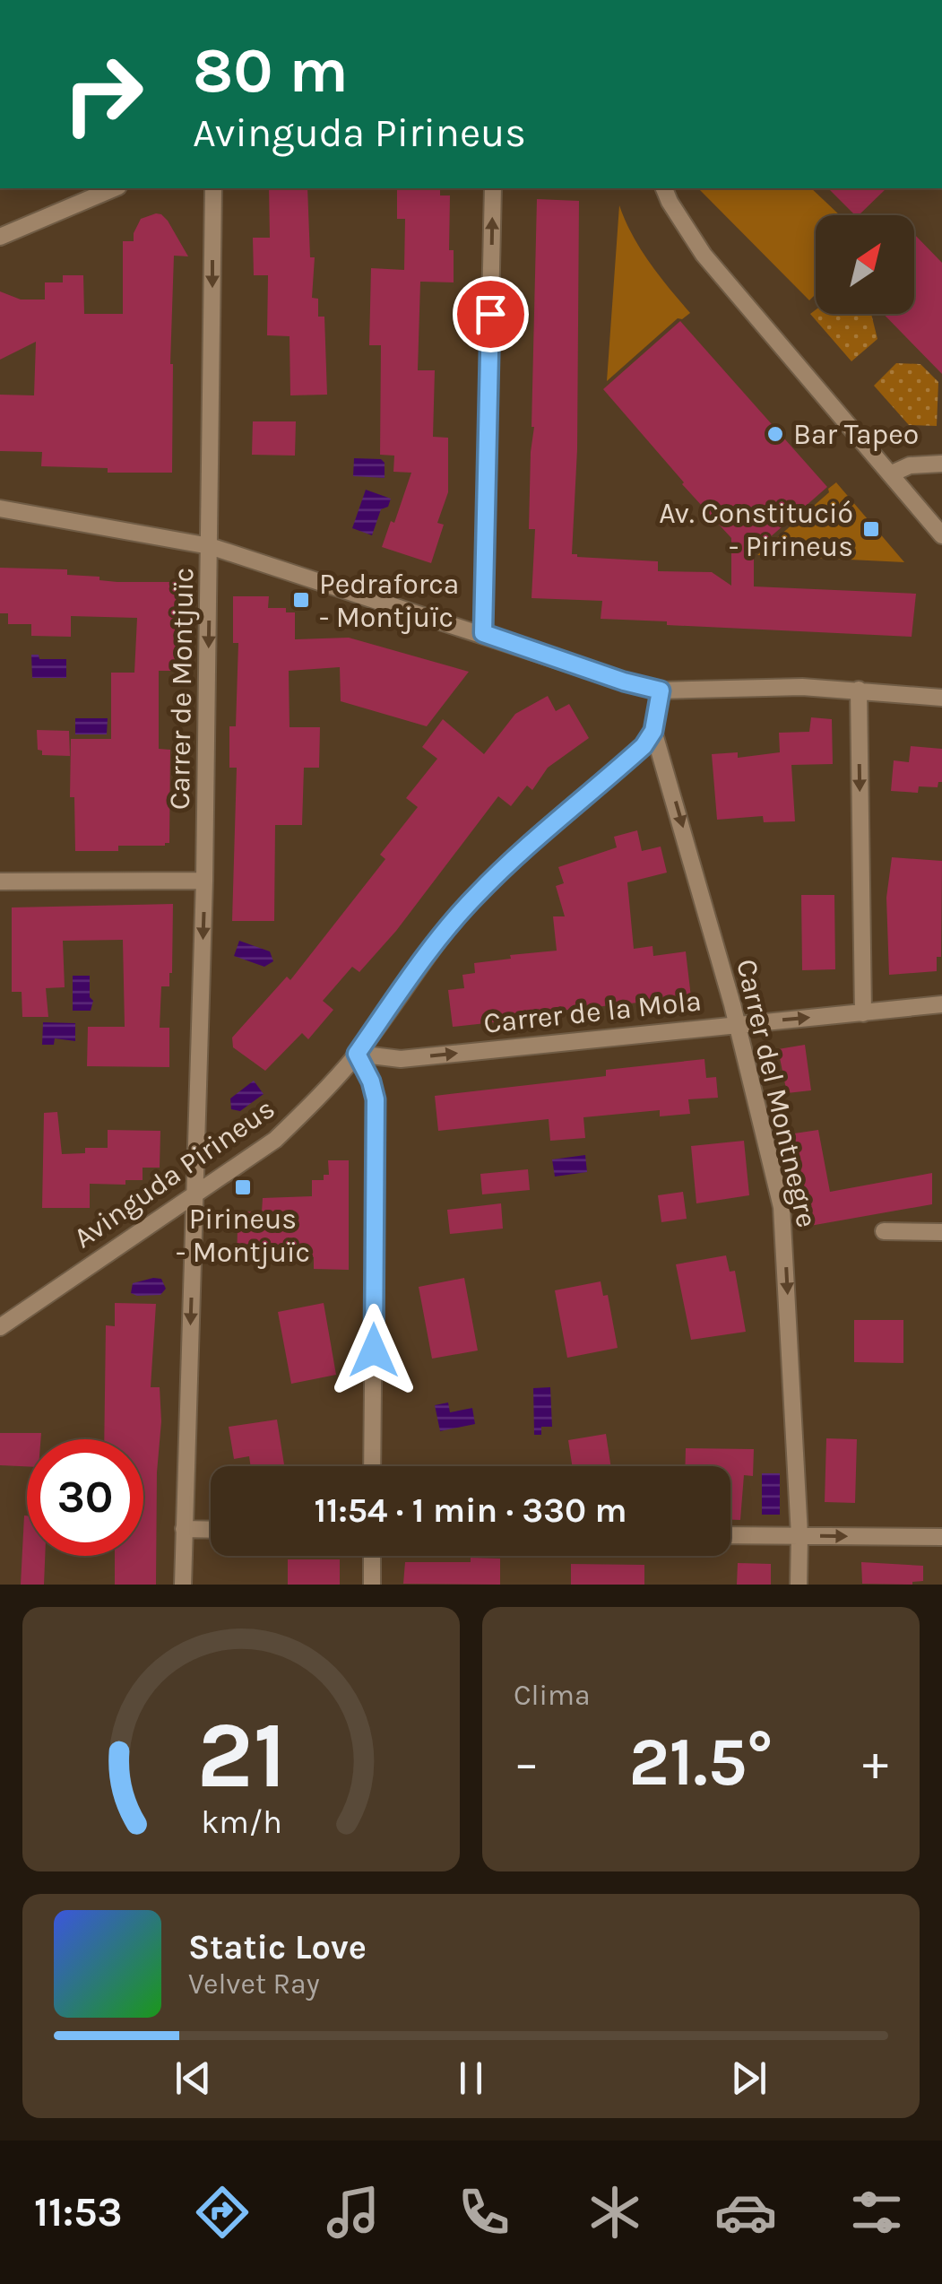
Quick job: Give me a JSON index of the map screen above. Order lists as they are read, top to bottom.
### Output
{
  "streets": {
    "street": [
      "Carrer de Montjuïc",
      "Carrer de la Mola",
      "Carrer del Montnegre",
      "Avinguda Pirineus"
    ]
  },
  "crossings": [
    ["Carrer de Montjuïc", "Avinguda Pirineus"],
    ["Carrer de la Mola", "Carrer del Montnegre"],
    ["Carrer de la Mola", "Avinguda Pirineus"],
    ["Carrer del Montnegre", "Avinguda Pirineus"]
  ],
  "one_way": ["Carrer de Montjuïc", "Carrer de la Mola", "Carrer del Montnegre"],
  "places": {
    "other": ["Bar Tapeo"],
    "transit": ["Av. Constitució - Pirineus", "Pedraforca - Montjuïc", "Pirineus - Montjuïc"]
  },
  "north": "top right",
  "page": {
    "turn": ["80 m", "Avinguda Pirineus"],
    "limit": "30",
    "trip": "11:54 · 1 min · 330 m",
    "tile": "Clima",
    "heat": ["−", "21.5°", "+"],
    "song": ["Static Love", "Velvet Ray"],
    "tabs": "11:53",
    "gauge": ["21", "km/h"]
  }
}
